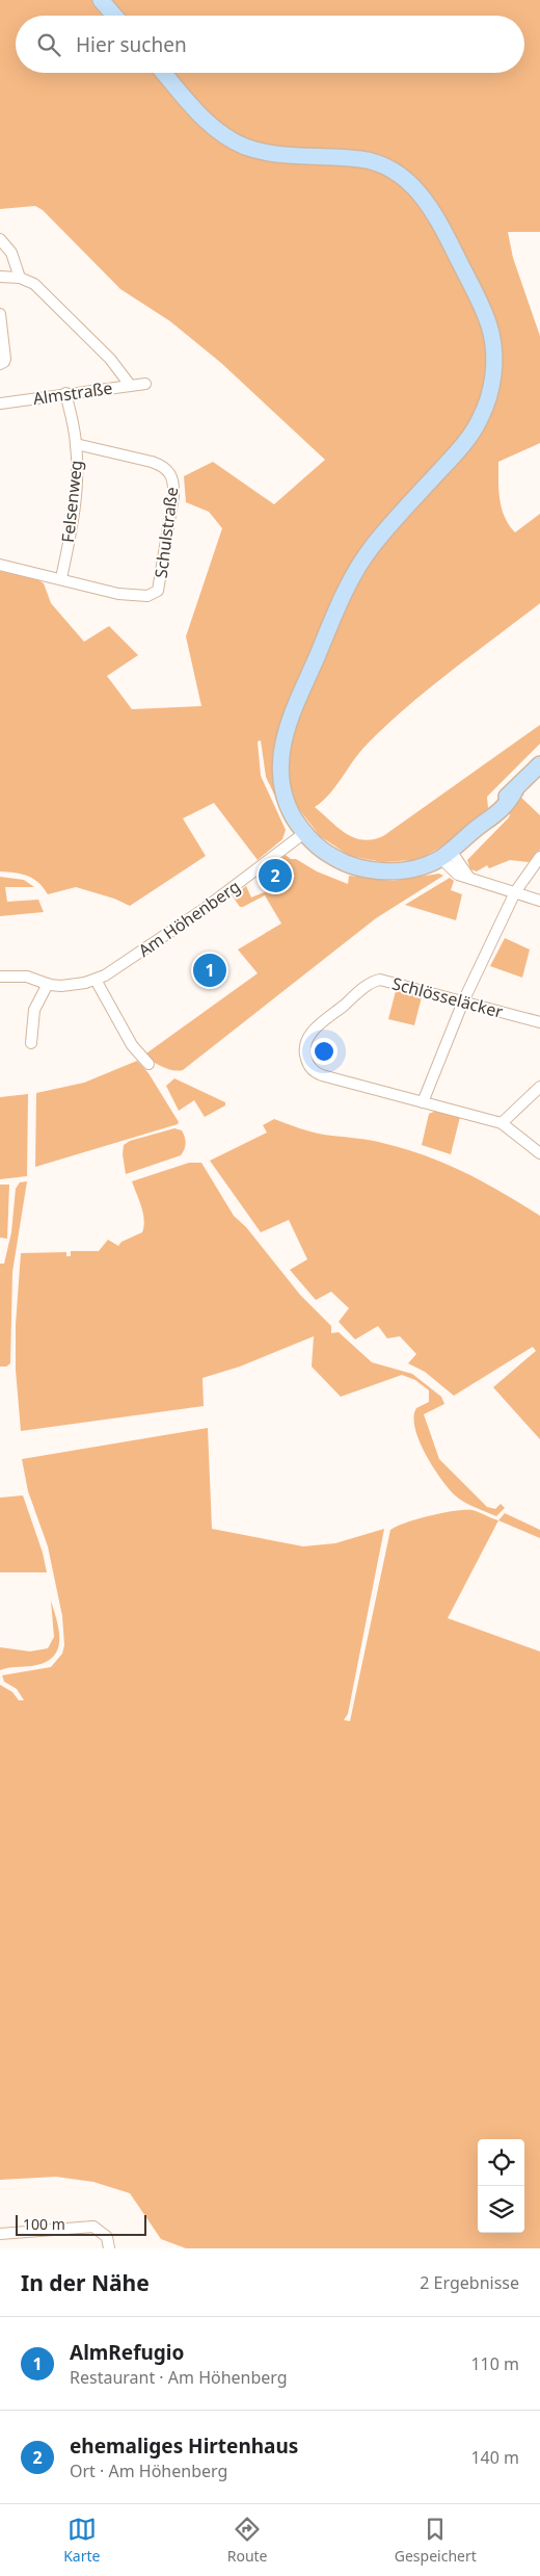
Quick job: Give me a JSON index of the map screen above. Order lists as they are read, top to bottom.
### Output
{
  "streets": {
    "street": [
      "Almstraße",
      "Felsenweg",
      "Schulstraße",
      "Am Höhenberg",
      "Schlösseläcker"
    ]
  },
  "crossings": [
    ["Almstraße", "Felsenweg"],
    ["Felsenweg", "Schulstraße"]
  ],
  "scale_bar": "100 m",
  "page": {
    "search": "Hier suchen",
    "pins": ["2", "1"],
    "scale": "100 m",
    "heading": ["In der Nähe", "2 Ergebnisse"],
    "list": [
      {
        "mark": "1",
        "name": "AlmRefugio",
        "note": "Restaurant · Am Höhenberg",
        "value": "110 m"
      },
      {
        "mark": "2",
        "name": "ehemaliges Hirtenhaus",
        "note": "Ort · Am Höhenberg",
        "value": "140 m"
      }
    ],
    "nav": ["Karte", "Route", "Gespeichert"]
  }
}
